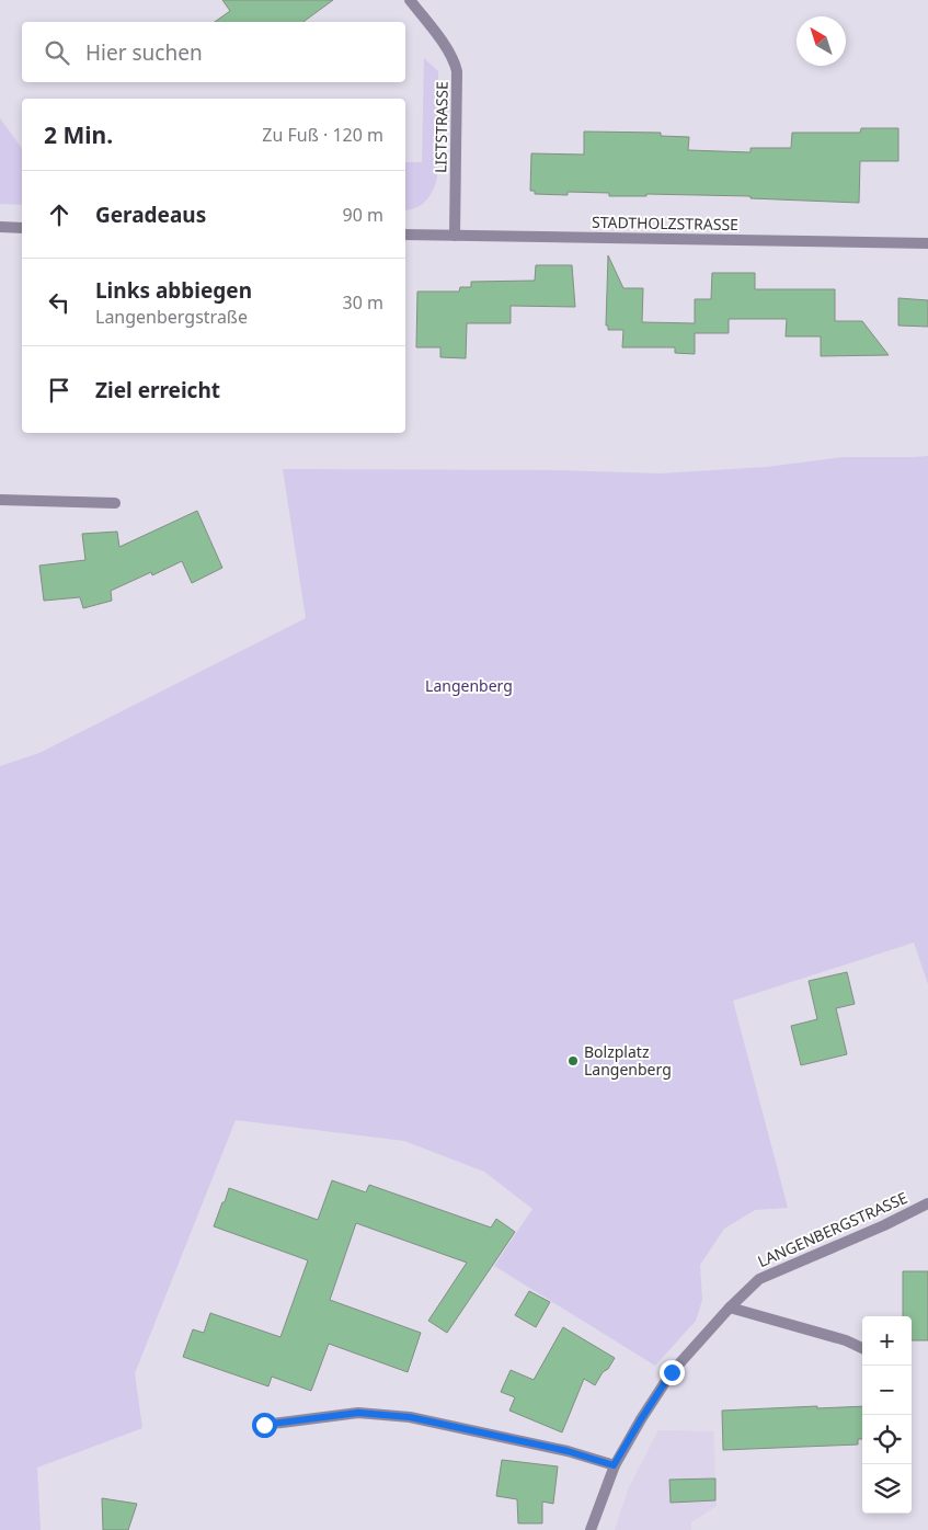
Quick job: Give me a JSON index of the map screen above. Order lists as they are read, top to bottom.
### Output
{
  "streets": {
    "street": ["LISTSTRASSE", "STADTHOLZSTRASSE", "LANGENBERGSTRASSE"]
  },
  "crossings": [
    ["LISTSTRASSE", "STADTHOLZSTRASSE"]
  ],
  "parks": ["Langenberg"],
  "places": ["Bolzplatz Langenberg"],
  "north": "top left",
  "page": {
    "search": "Hier suchen",
    "heading": ["2 Min.", "Zu Fuß · 120 m"],
    "list": [
      ["Geradeaus", "90 m"],
      ["Links abbiegen", "Langenbergstraße", "30 m"],
      "Ziel erreicht"
    ],
    "map_buttons": ["+", "−"]
  }
}
